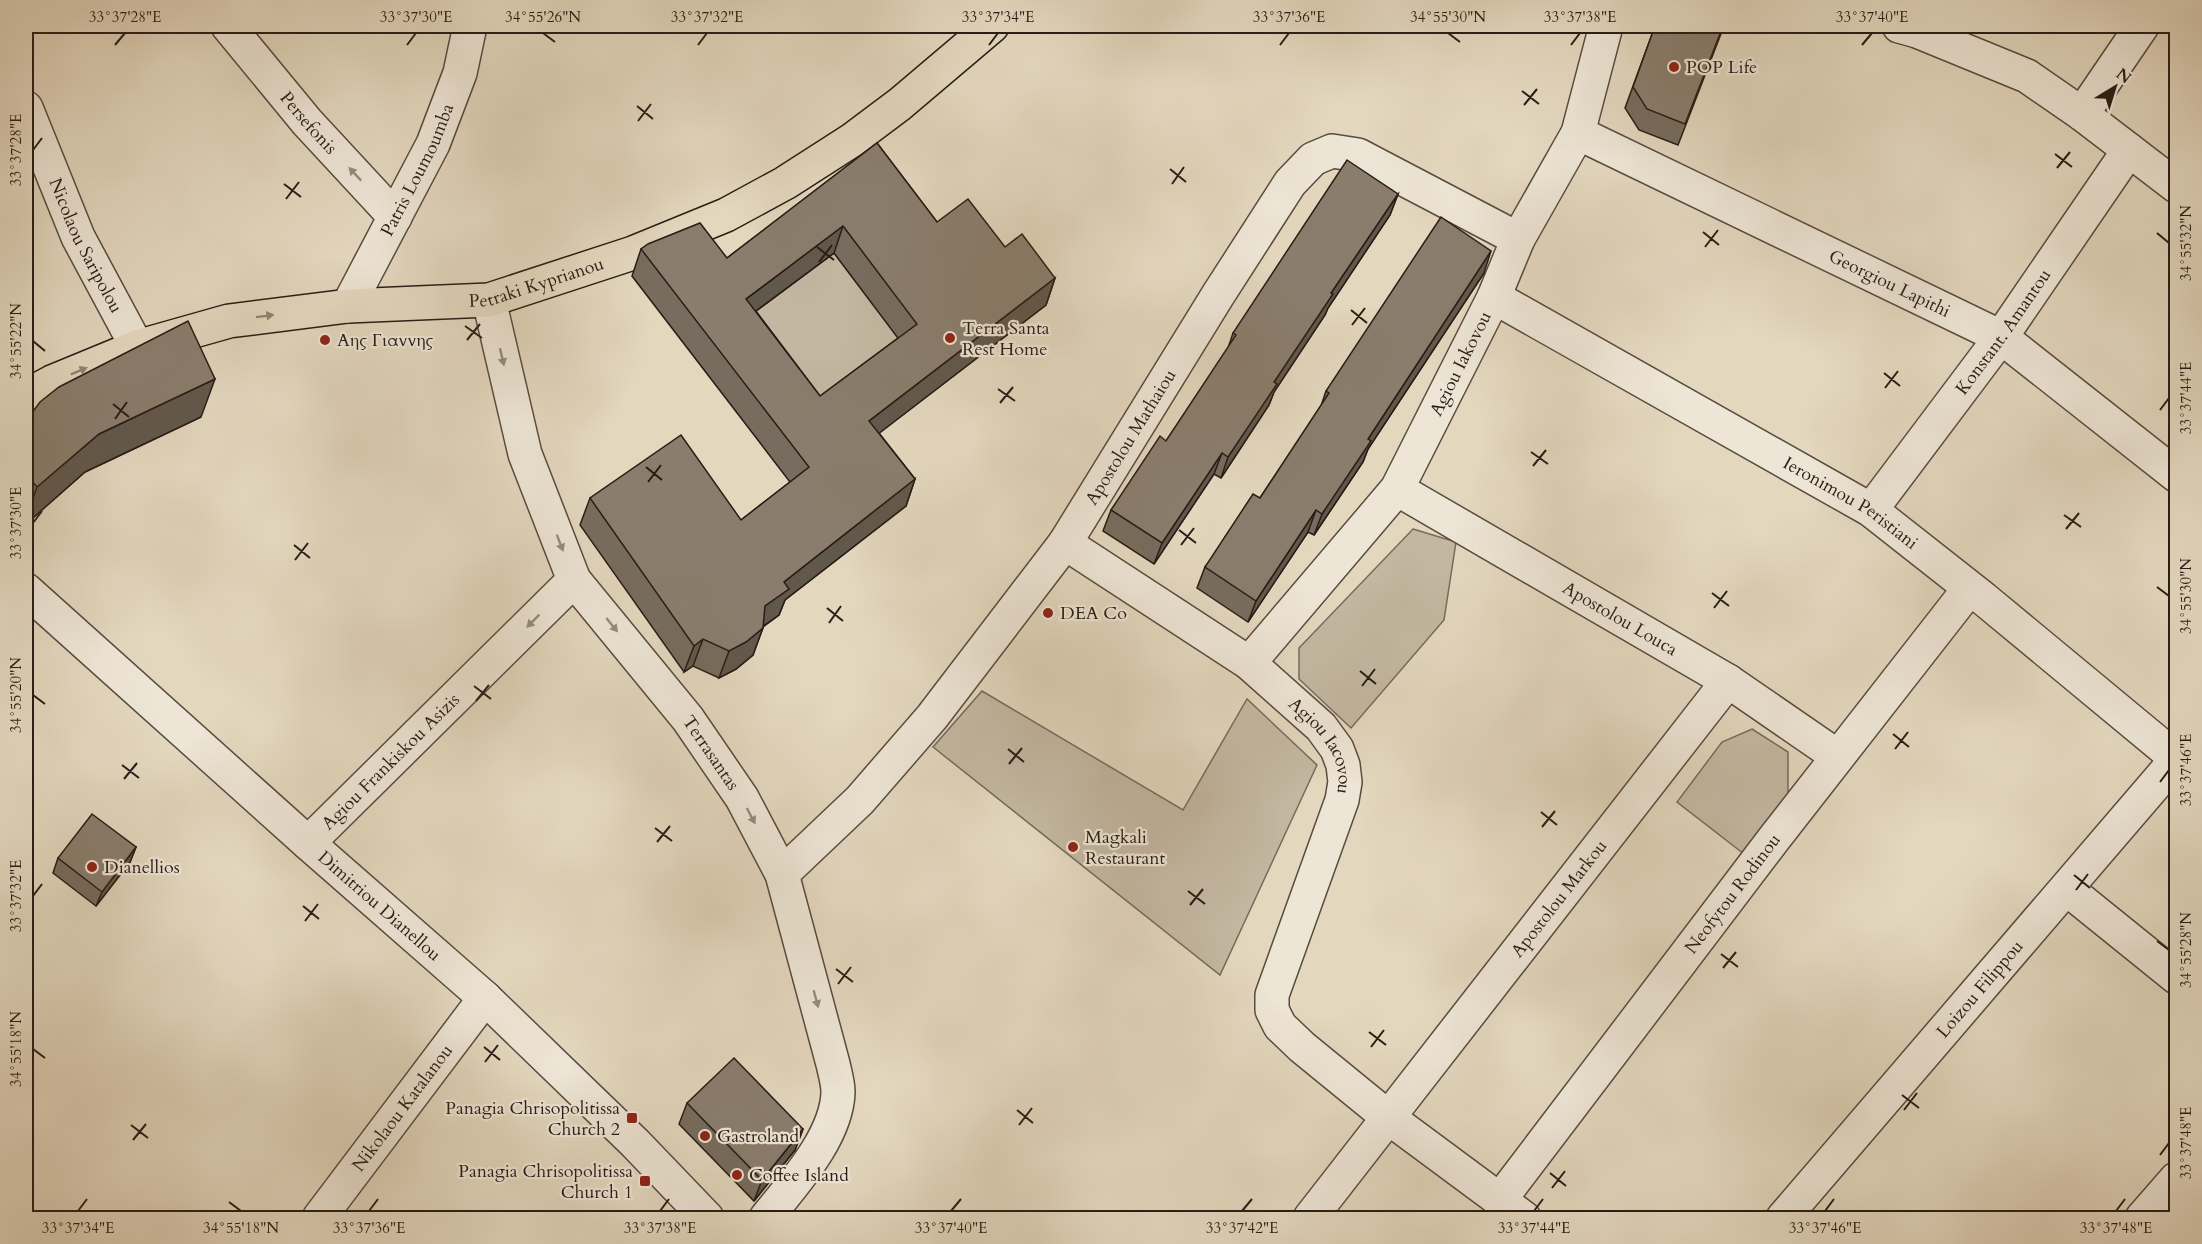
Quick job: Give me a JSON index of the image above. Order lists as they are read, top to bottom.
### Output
{
  "streets": {
    "main road": ["Petraki Kyprianou"],
    "street": [
      "Persefonis",
      "Patris Loumoumba",
      "Nicolaou Saripolou",
      "Georgiou Lapithi",
      "Konstant. Amantou",
      "Agiou Iakovou",
      "Apostolou Mathaiou",
      "Ieronimou Peristiani",
      "Apostolou Louca",
      "Agiou Iacovou",
      "Terrasantas",
      "Agiou Frankiskou Asizis",
      "Neofytou Rodinou",
      "Apostolou Markou",
      "Dimitriou Dianellou",
      "Loizou Filippou",
      "Nikolaou Katalanou"
    ]
  },
  "crossings": [
    ["Persefonis", "Patris Loumoumba"],
    ["Patris Loumoumba", "Petraki Kyprianou"],
    ["Nicolaou Saripolou", "Petraki Kyprianou"],
    ["Petraki Kyprianou", "Terrasantas"],
    ["Georgiou Lapithi", "Konstant. Amantou"],
    ["Georgiou Lapithi", "Agiou Iakovou"],
    ["Konstant. Amantou", "Ieronimou Peristiani"],
    ["Agiou Iakovou", "Apostolou Mathaiou"],
    ["Agiou Iakovou", "Ieronimou Peristiani"],
    ["Agiou Iakovou", "Apostolou Louca"],
    ["Agiou Iakovou", "Agiou Iacovou"],
    ["Apostolou Mathaiou", "Agiou Iacovou"],
    ["Apostolou Mathaiou", "Terrasantas"],
    ["Ieronimou Peristiani", "Neofytou Rodinou"],
    ["Ieronimou Peristiani", "Loizou Filippou"],
    ["Apostolou Louca", "Neofytou Rodinou"],
    ["Apostolou Louca", "Apostolou Markou"],
    ["Agiou Iacovou", "Apostolou Markou"],
    ["Terrasantas", "Agiou Frankiskou Asizis"],
    ["Agiou Frankiskou Asizis", "Dimitriou Dianellou"],
    ["Dimitriou Dianellou", "Nikolaou Katalanou"]
  ],
  "one_way": ["Persefonis", "Terrasantas", "Agiou Frankiskou Asizis"],
  "places": {
    "other": [
      "POP Life",
      "Terra Santa Rest Home",
      "Αης Γιαννης",
      "DEA Co",
      "Magkali Restaurant",
      "Dianellios",
      "Gastroland",
      "Coffee Island"
    ],
    "transit": ["Panagia Chrisopolitissa Church 2", "Panagia Chrisopolitissa Church 1"]
  },
  "north": "top right",
  "coordinates": [
    "33°37'28\"E",
    "33°37'30\"E",
    "34°55'26\"N",
    "33°37'32\"E",
    "33°37'34\"E",
    "33°37'36\"E",
    "34°55'30\"N",
    "33°37'38\"E",
    "33°37'40\"E",
    "34°55'32\"N",
    "34°55'22\"N",
    "33°37'44\"E",
    "34°55'20\"N",
    "33°37'46\"E",
    "34°55'28\"N",
    "34°55'18\"N",
    "33°37'48\"E",
    "33°37'42\"E"
  ]
}
